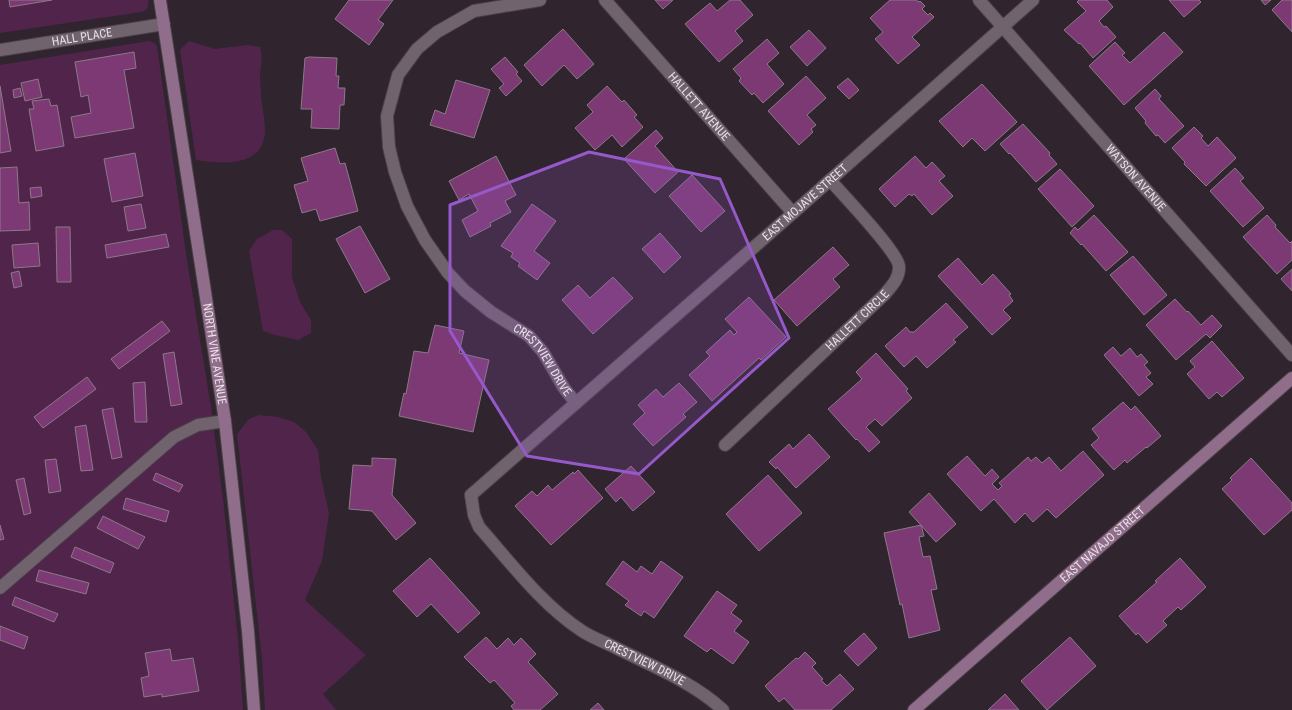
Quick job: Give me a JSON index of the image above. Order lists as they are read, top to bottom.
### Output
{
  "streets": {
    "street": [
      "HALL PLACE",
      "HALLETT AVENUE",
      "WATSON AVENUE",
      "EAST MOJAVE STREET",
      "HALLETT CIRCLE",
      "NORTH VINE AVENUE",
      "CRESTVIEW DRIVE",
      "EAST NAVAJO STREET"
    ]
  },
  "crossings": [
    ["HALL PLACE", "NORTH VINE AVENUE"],
    ["HALLETT AVENUE", "EAST MOJAVE STREET"],
    ["WATSON AVENUE", "EAST MOJAVE STREET"],
    ["EAST MOJAVE STREET", "HALLETT CIRCLE"],
    ["EAST MOJAVE STREET", "CRESTVIEW DRIVE"]
  ]
}
